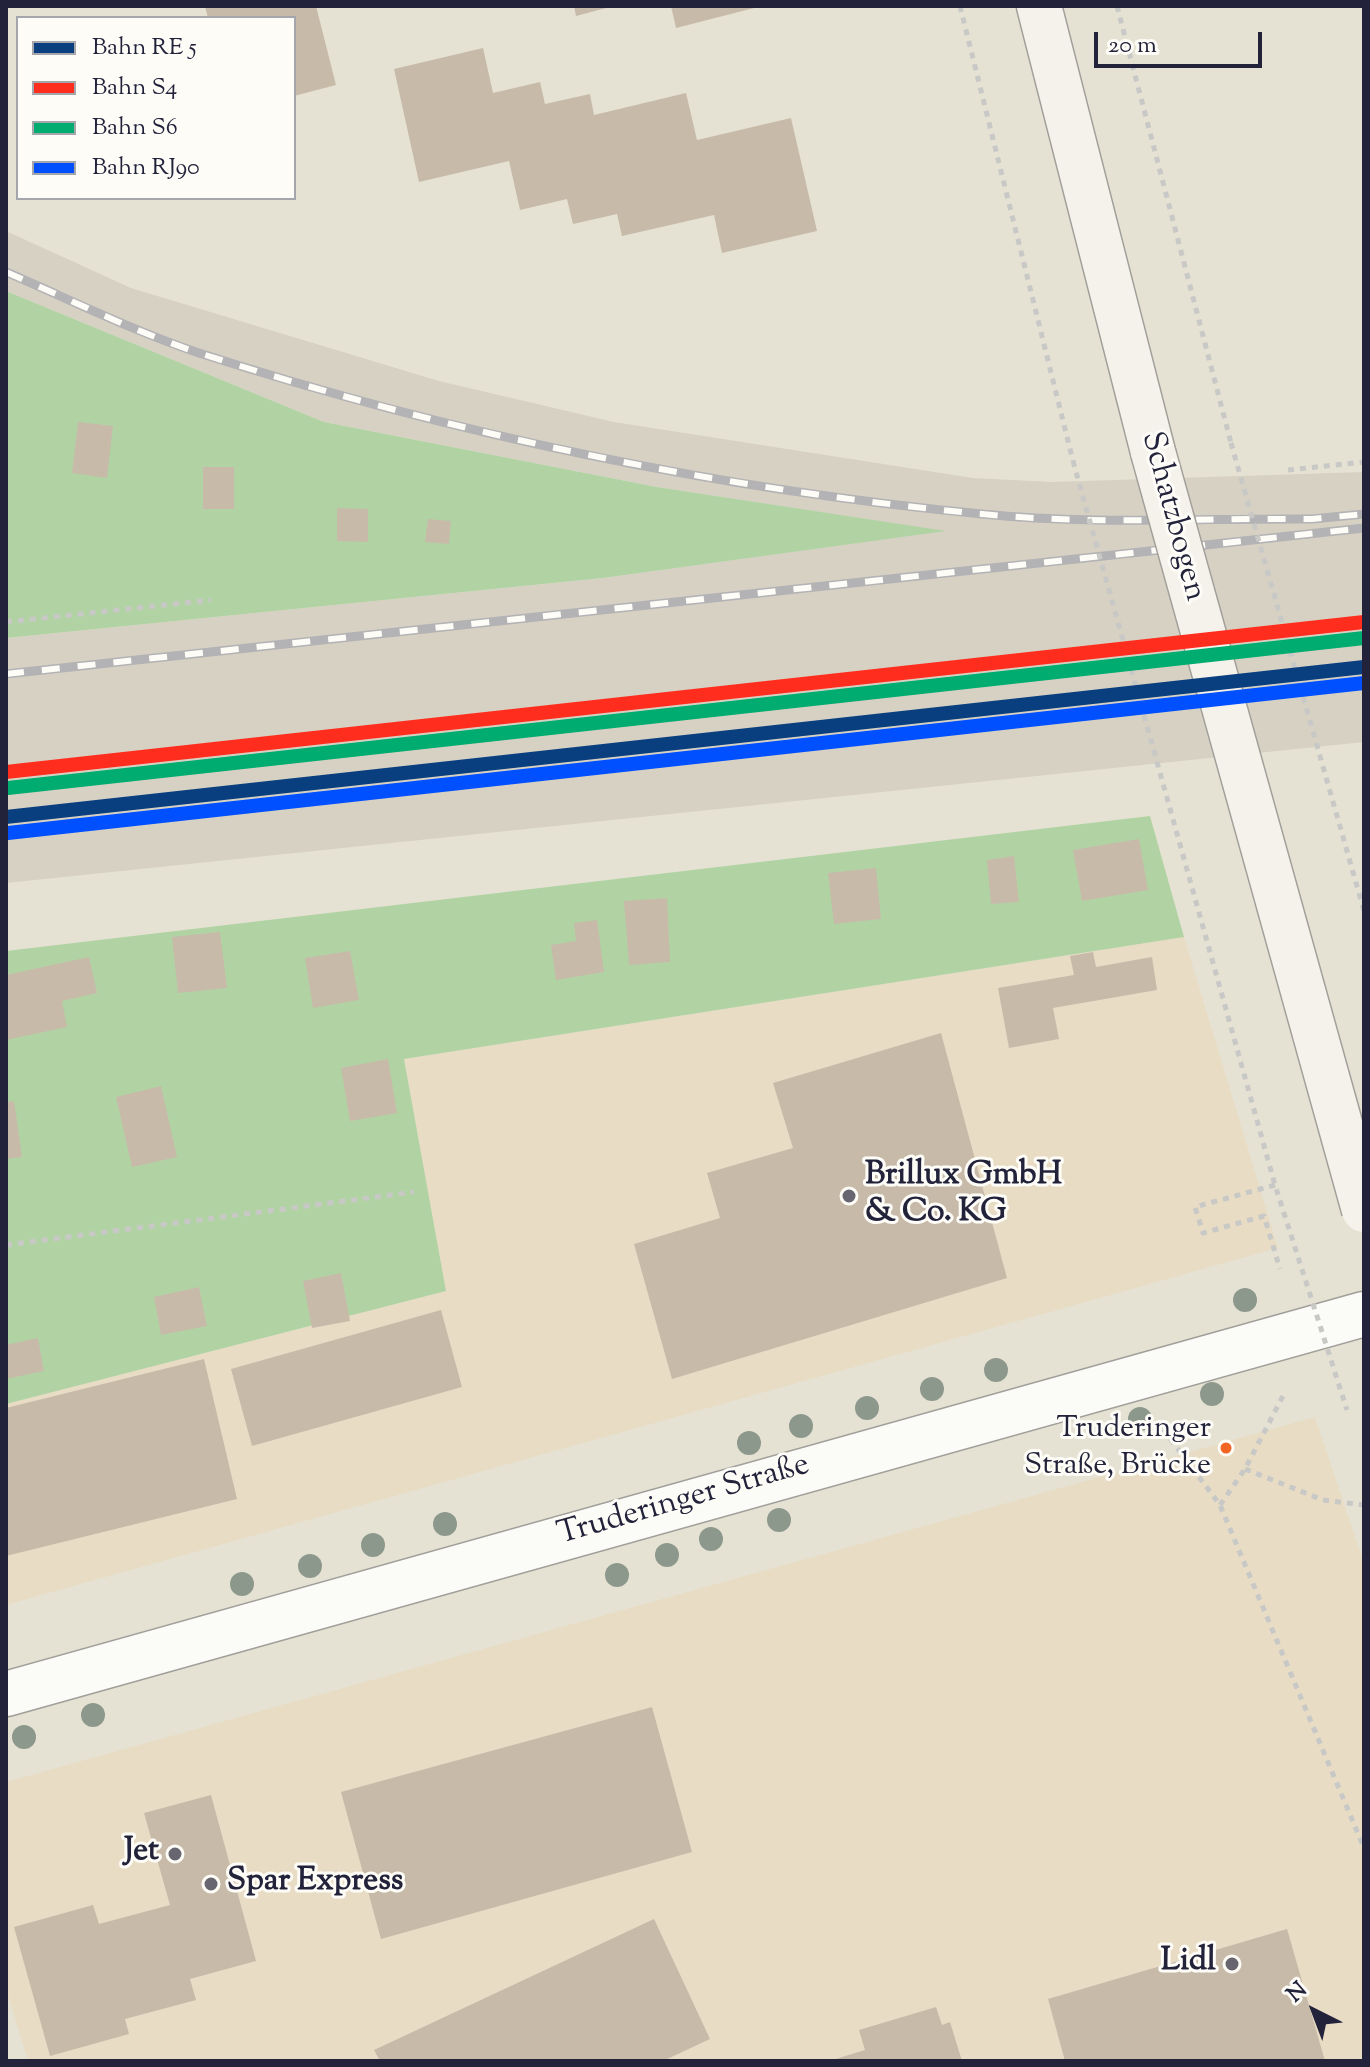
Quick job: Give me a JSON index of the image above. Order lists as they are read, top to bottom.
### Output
{
  "streets": {
    "main road": ["Schatzbogen"],
    "street": ["Truderinger Straße"]
  },
  "places": [
    "Brillux GmbH & Co. KG",
    "Truderinger Straße, Brücke",
    "Jet",
    "Spar Express",
    "Lidl"
  ],
  "lines": ["rail line S4", "rail line S6", "rail line RJ90"],
  "legend": [
    "Bahn RE 5",
    "Bahn S4",
    "Bahn S6",
    "Bahn RJ90"
  ],
  "scale_bar": "20 m",
  "north": "top left"
}
